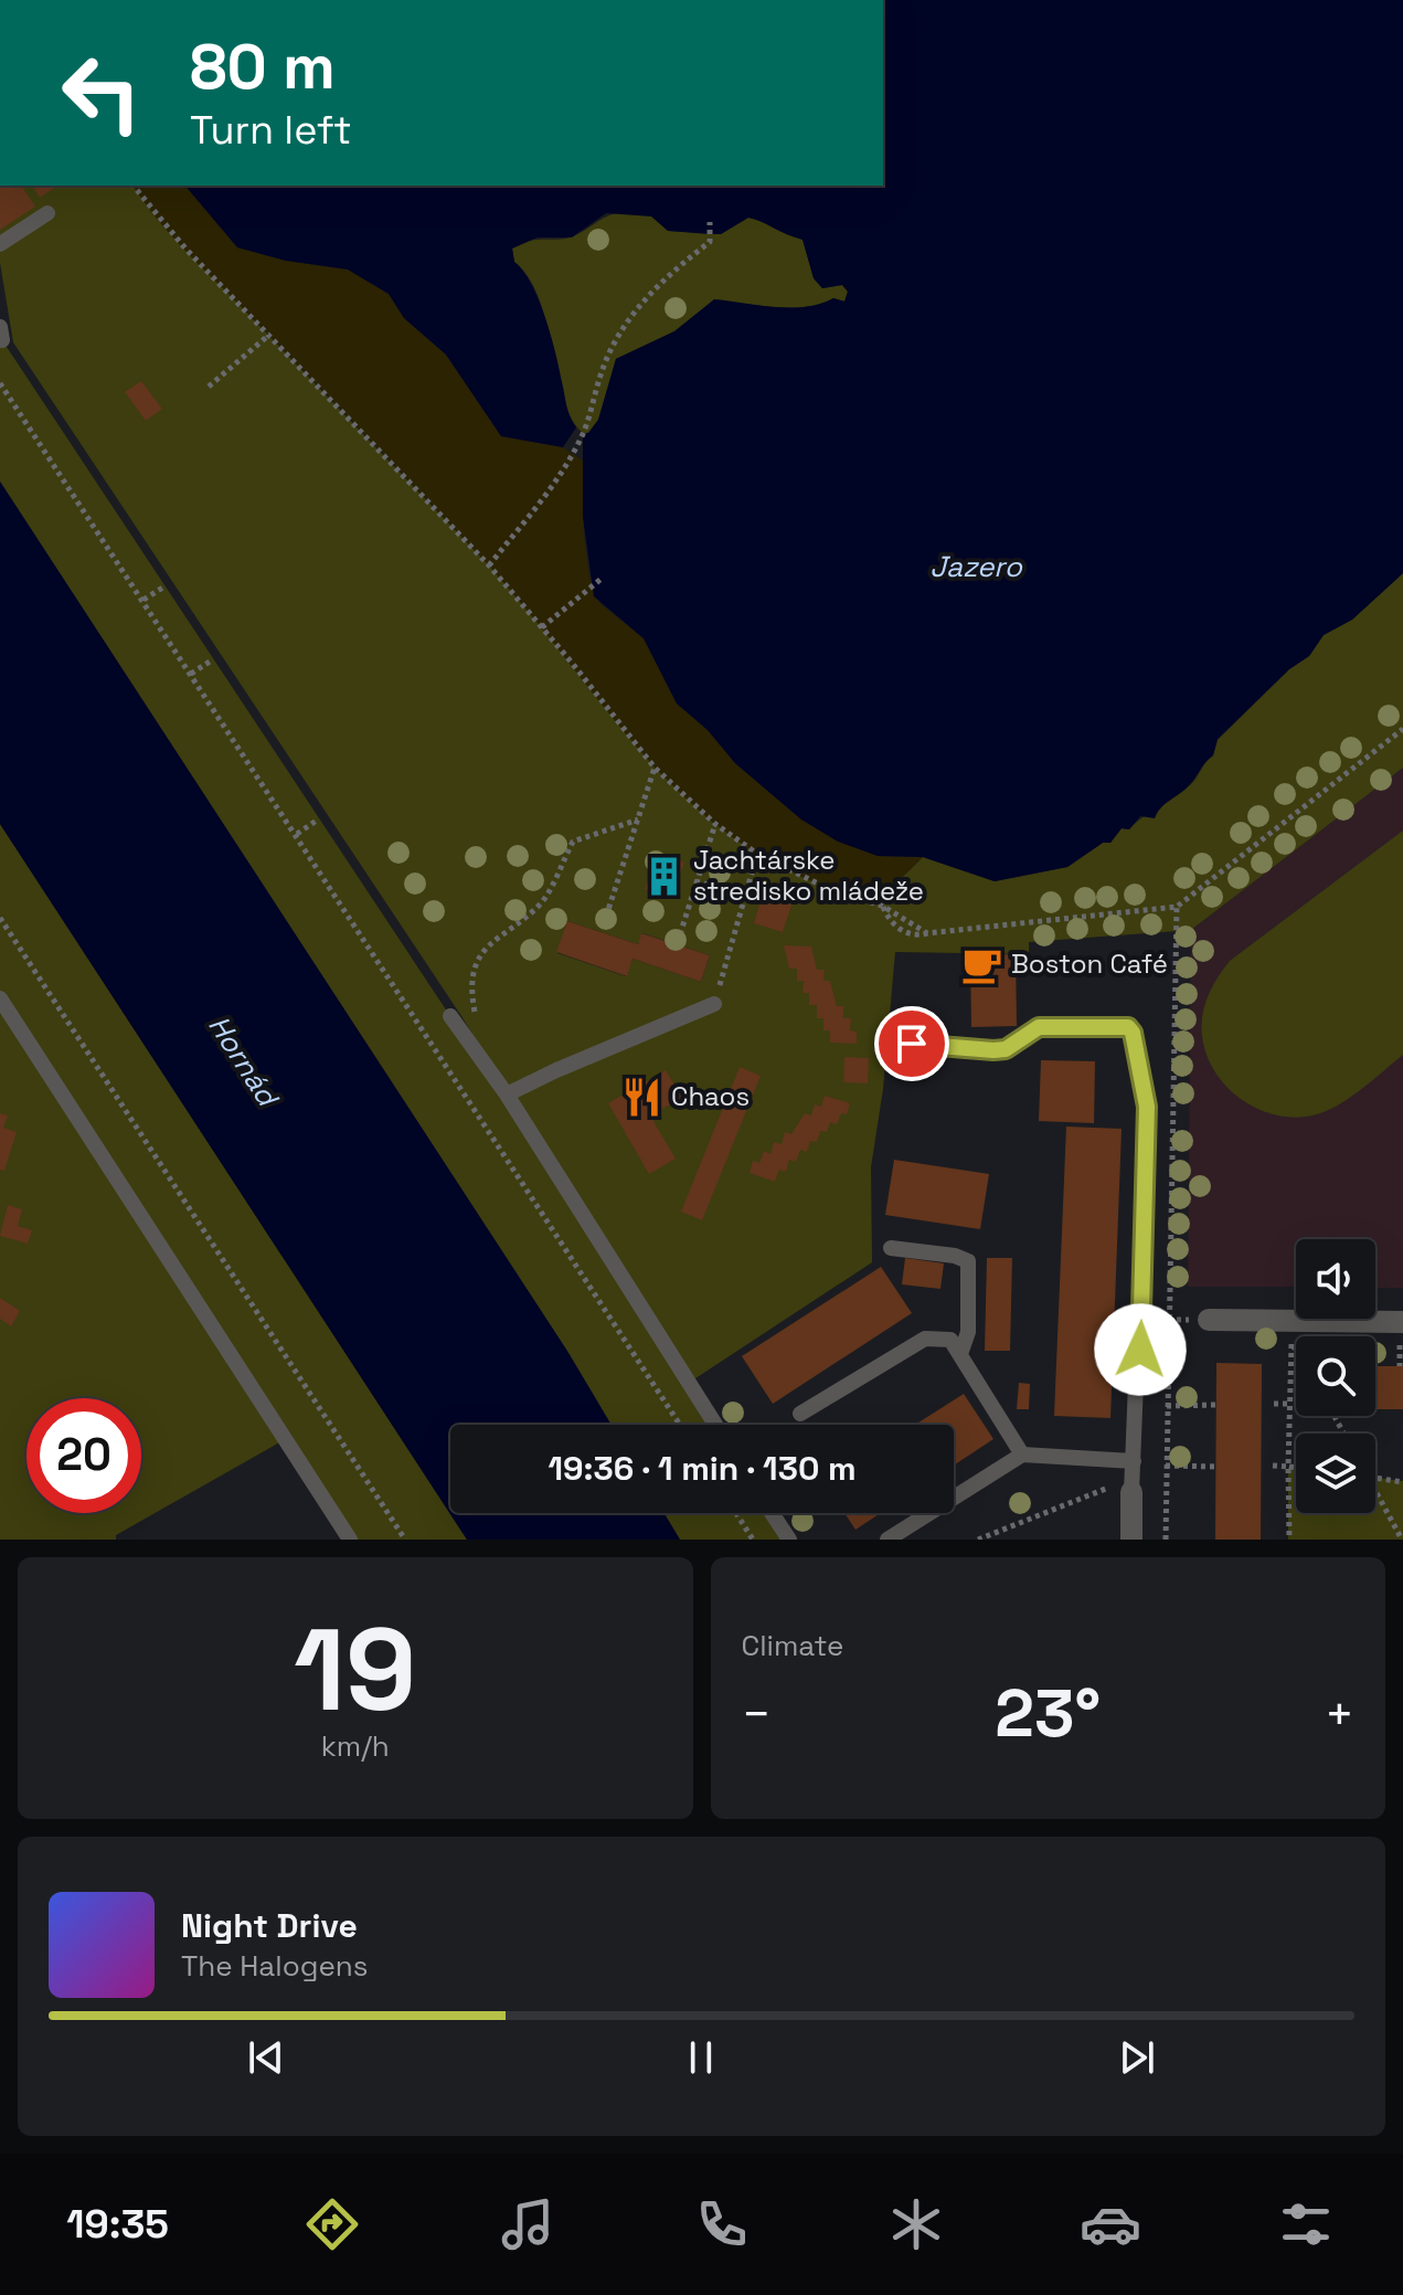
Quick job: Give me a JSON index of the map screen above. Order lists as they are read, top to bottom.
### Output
{
  "water": ["Jazero", "Hornád"],
  "places": {
    "building": ["Jachtárske stredisko mládeže"],
    "cafe": ["Boston Café"],
    "restaurant": ["Chaos"]
  },
  "page": {
    "turn": ["80 m", "Turn left"],
    "limit": "20",
    "trip": "19:36 · 1 min · 130 m",
    "tile": [
      ["19", "km/h"],
      "Climate"
    ],
    "heat": ["−", "23°", "+"],
    "song": ["Night Drive", "The Halogens"],
    "tabs": "19:35"
  }
}
